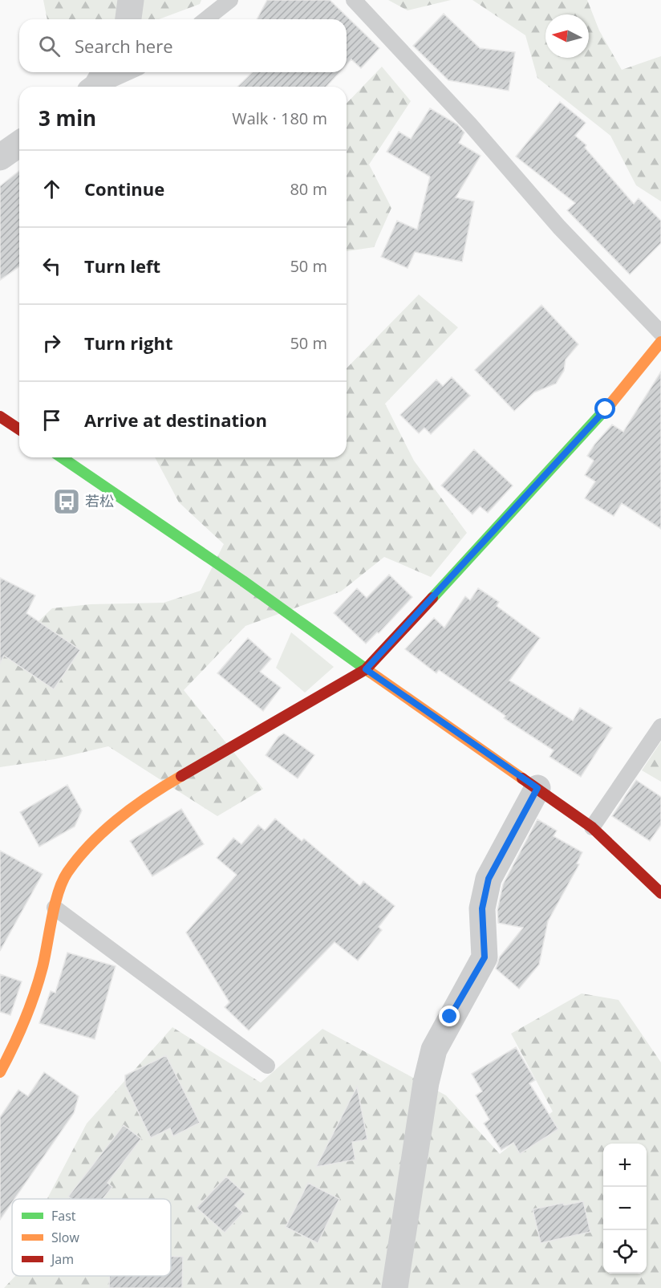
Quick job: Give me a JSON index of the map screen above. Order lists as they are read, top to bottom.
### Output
{
  "places": {
    "bus stop": ["若松"]
  },
  "legend": ["Fast", "Slow", "Jam"],
  "north": "left",
  "page": {
    "search": "Search here",
    "heading": ["3 min", "Walk · 180 m"],
    "list": [
      ["Continue", "80 m"],
      ["Turn left", "50 m"],
      ["Turn right", "50 m"],
      "Arrive at destination"
    ],
    "map_buttons": ["+", "−"]
  }
}
